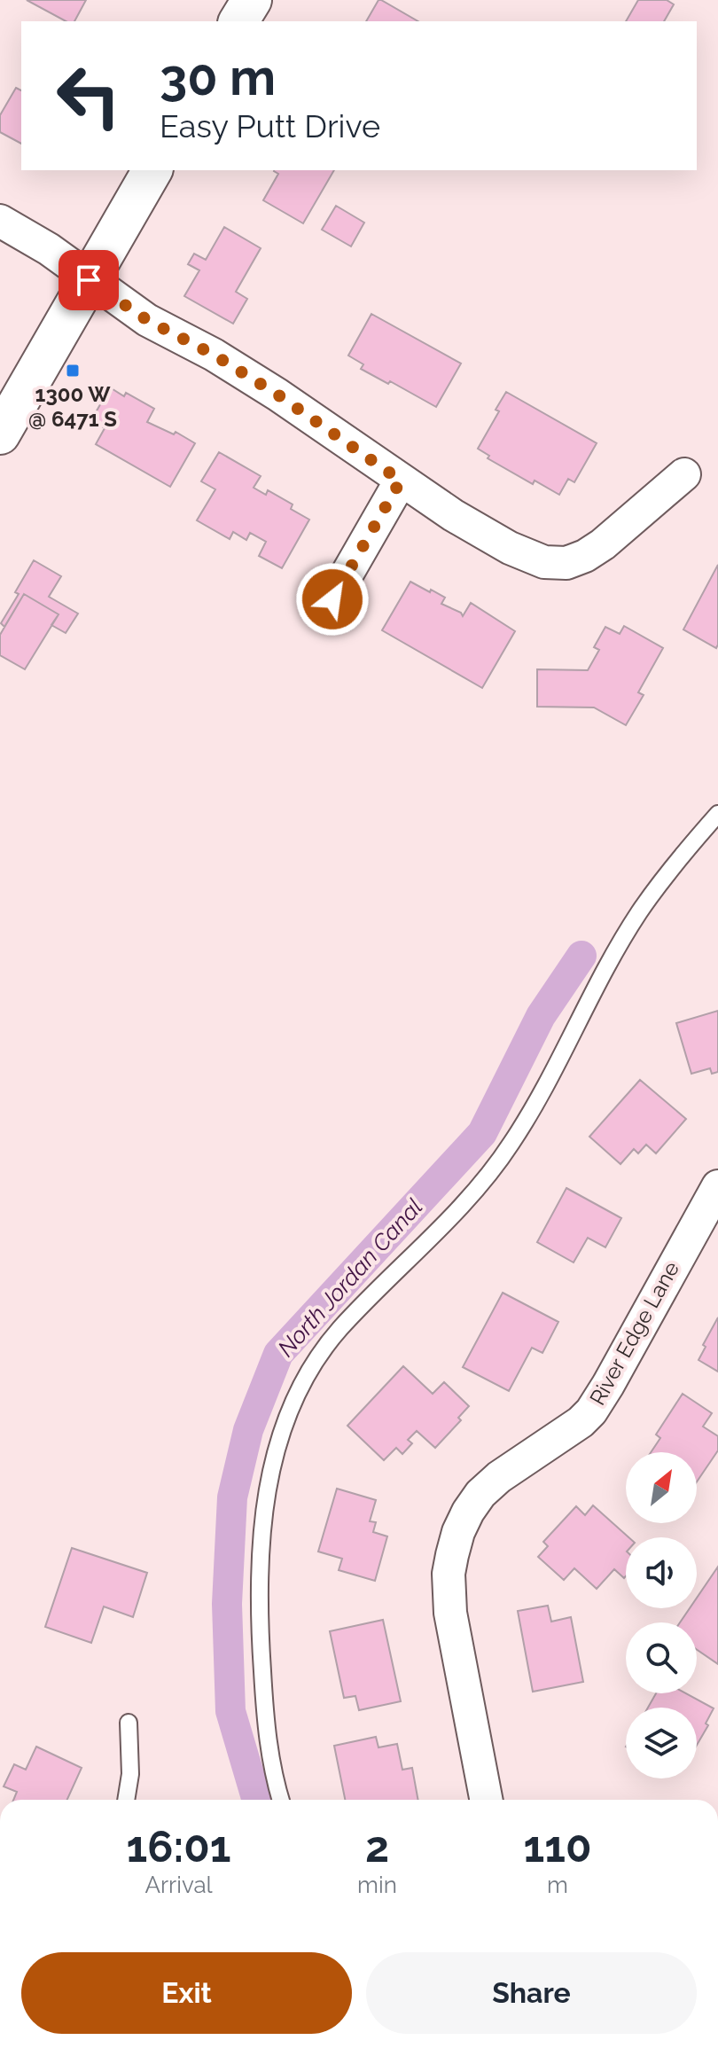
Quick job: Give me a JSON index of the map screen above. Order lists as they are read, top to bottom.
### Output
{
  "streets": {
    "street": ["River Edge Lane"]
  },
  "water": ["North Jordan Canal"],
  "places": {
    "transit": ["1300 W @ 6471 S"]
  },
  "north": "top right",
  "page": {
    "turn": ["30 m", "Easy Putt Drive"],
    "eta": [
      "16:01",
      "Arrival",
      "2",
      "min",
      "110",
      "m"
    ],
    "buttons": ["Exit", "Share"]
  }
}
